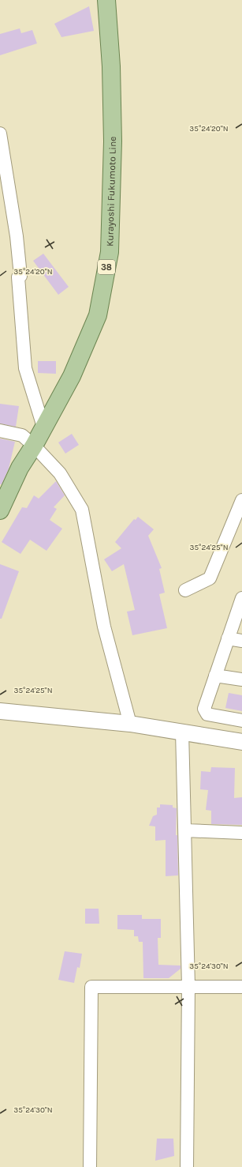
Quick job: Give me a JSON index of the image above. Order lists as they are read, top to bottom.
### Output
{
  "streets": {
    "main road": ["Kurayoshi Fukumoto Line", "38"]
  },
  "coordinates": ["35°24'20\"N", "35°24'25\"N", "35°24'30\"N"]
}
